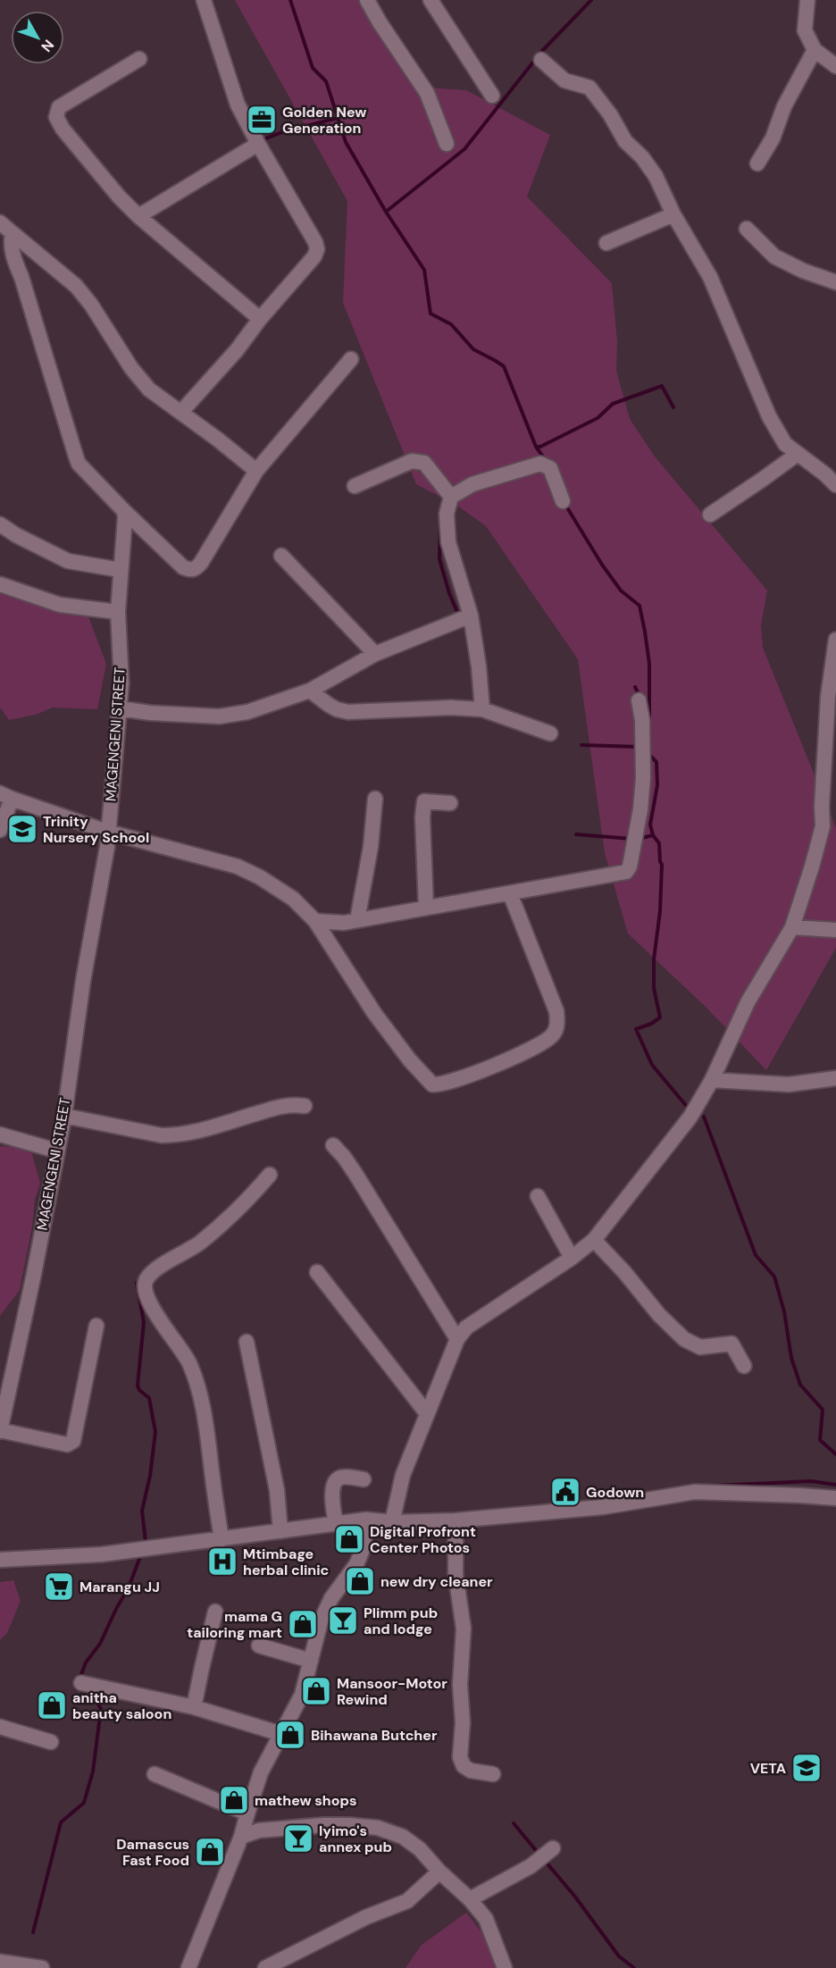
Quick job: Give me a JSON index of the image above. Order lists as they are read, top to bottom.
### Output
{
  "streets": {
    "street": ["MAGENGENI STREET"]
  },
  "places": {
    "office": ["Golden New Generation"],
    "school or university": ["Trinity Nursery School", "VETA"],
    "public building": ["Godown"],
    "shop": [
      "Digital Profront Center Photos",
      "new dry cleaner",
      "mama G tailoring mart",
      "Mansoor-Motor Rewind",
      "anitha beauty saloon",
      "Bihawana Butcher",
      "mathew shops",
      "Damascus Fast Food"
    ],
    "hospital": ["Mtimbage herbal clinic"],
    "supermarket": ["Marangu JJ"],
    "bar": ["Plimm pub and lodge", "lyimo's annex pub"]
  },
  "north": "bottom right"
}
